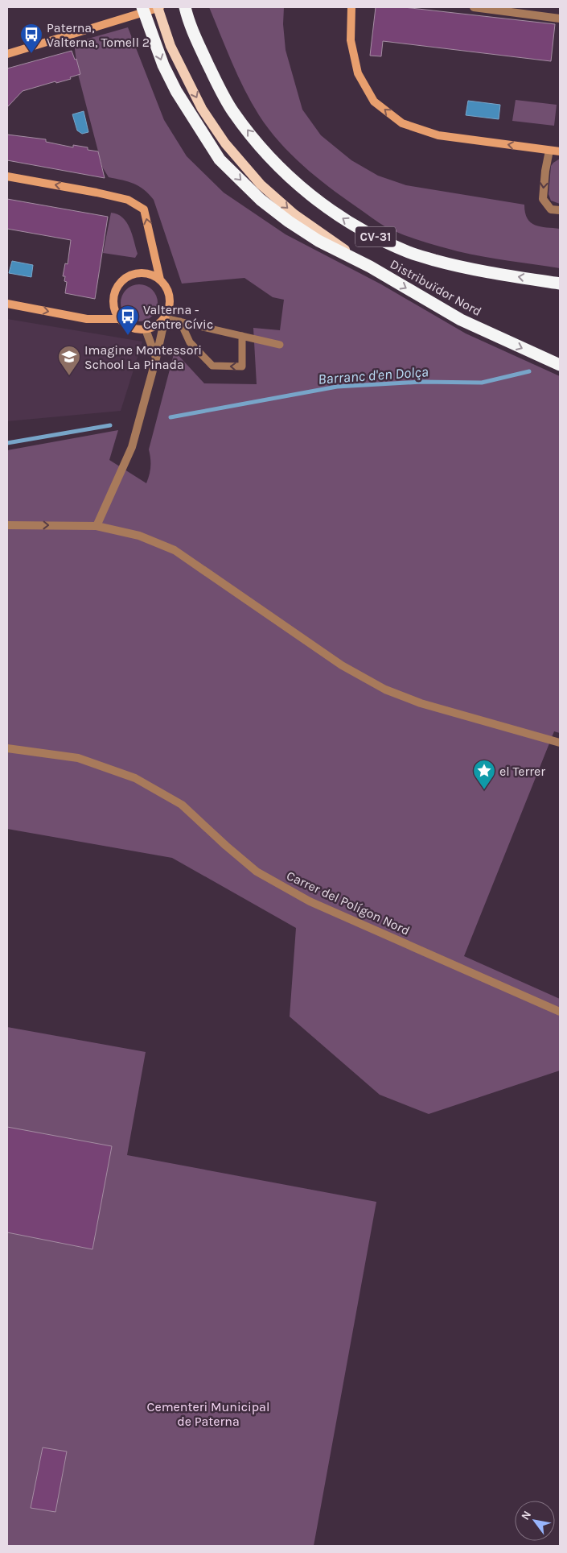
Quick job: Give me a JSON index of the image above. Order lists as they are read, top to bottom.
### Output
{
  "streets": {
    "highway": ["CV-31", "Distribuïdor Nord"],
    "street": ["Carrer del Polígon Nord"]
  },
  "water": ["Barranc d'en Dolça"],
  "parks": ["Cementeri Municipal de Paterna"],
  "places": {
    "bus stop": ["Paterna, Valterna, Tomell 2", "Valterna - Centre Cívic"],
    "school or university": ["Imagine Montessori School La Pinada"],
    "place": ["el Terrer"]
  },
  "north": "top left"
}
